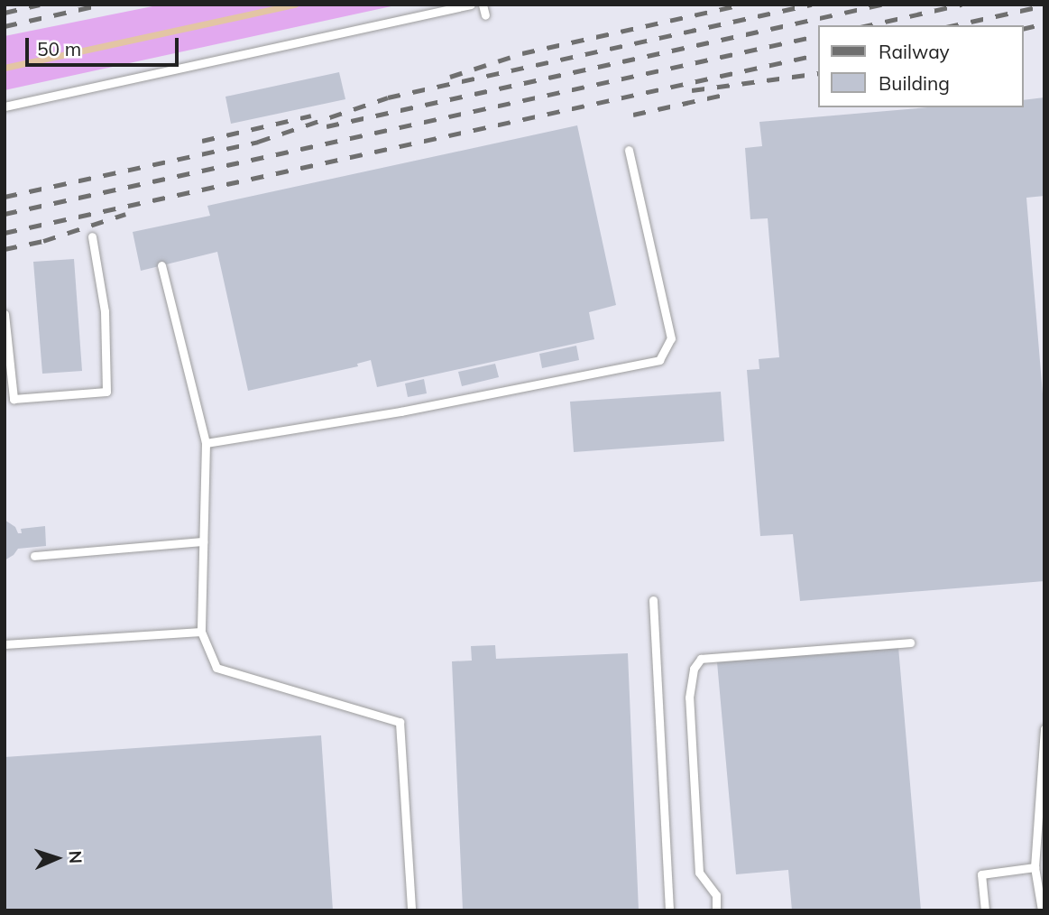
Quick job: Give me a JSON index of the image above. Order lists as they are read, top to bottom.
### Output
{
  "legend": ["Railway", "Building"],
  "scale_bar": "50 m",
  "north": "right"
}
